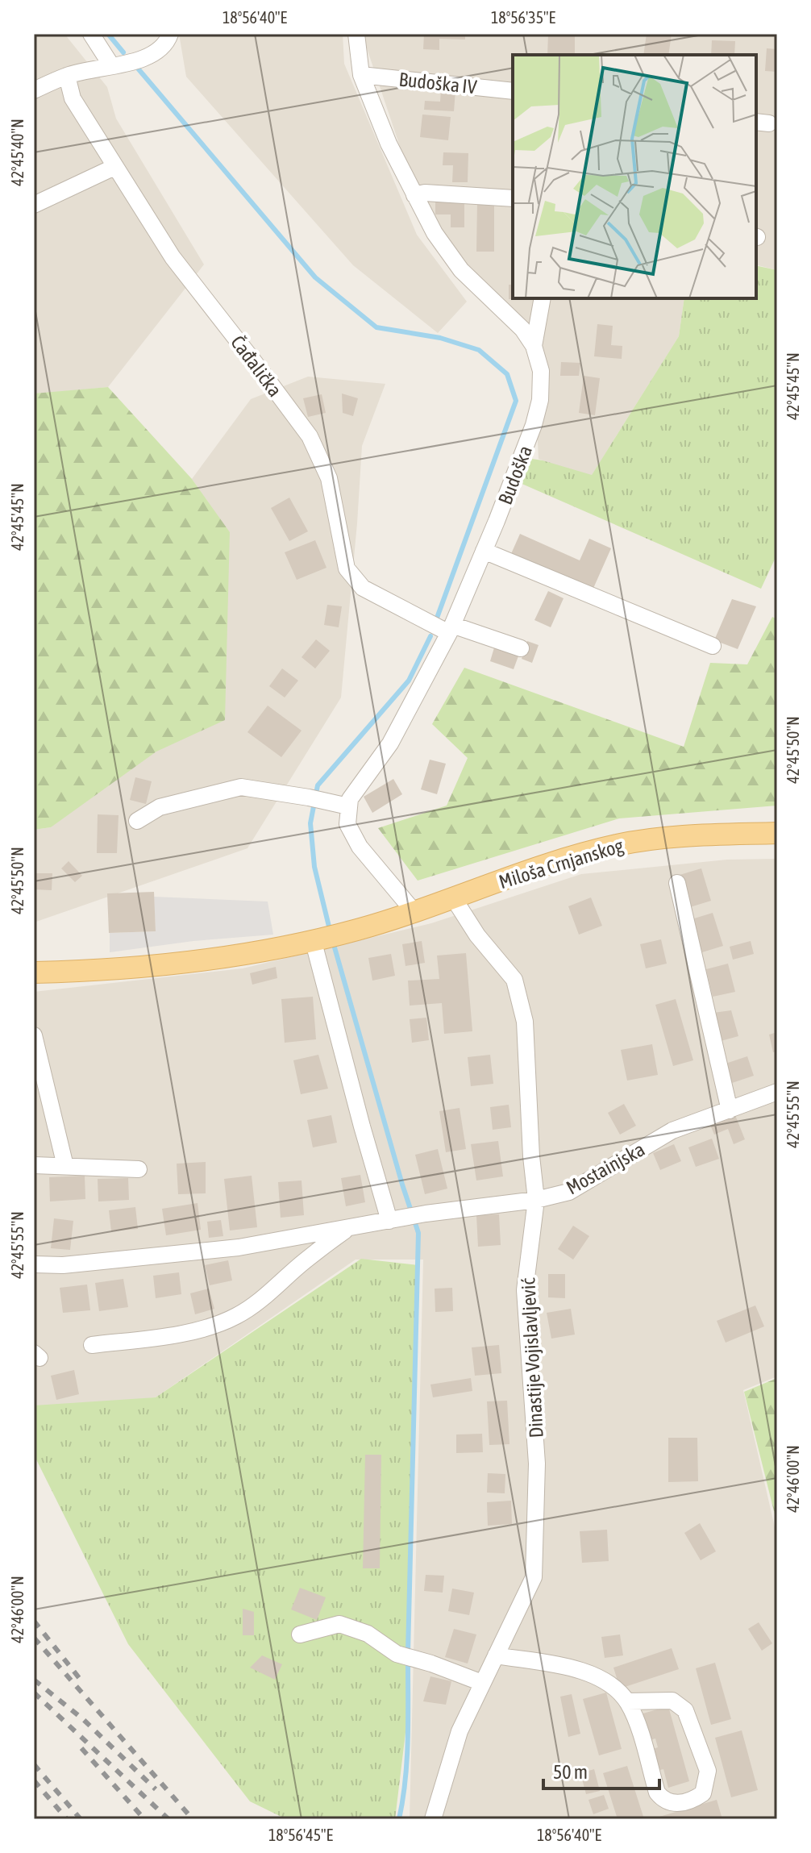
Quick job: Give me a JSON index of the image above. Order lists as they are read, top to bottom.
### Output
{
  "streets": {
    "main road": ["Miloša Crnjanskog"],
    "street": [
      "Budoška IV",
      "Čađalička",
      "Budoška",
      "Mostainjska",
      "Dinastije Vojislavljević"
    ]
  },
  "crossings": [
    ["Budoška IV", "Budoška"],
    ["Čađalička", "Budoška"],
    ["Miloša Crnjanskog", "Dinastije Vojislavljević"],
    ["Mostainjska", "Dinastije Vojislavljević"]
  ],
  "scale_bar": "50 m",
  "coordinates": [
    "18°56'40\"E",
    "18°56'35\"E",
    "42°45'40\"N",
    "42°45'45\"N",
    "42°45'50\"N",
    "42°45'55\"N",
    "42°46'00\"N",
    "18°56'45\"E"
  ]
}
